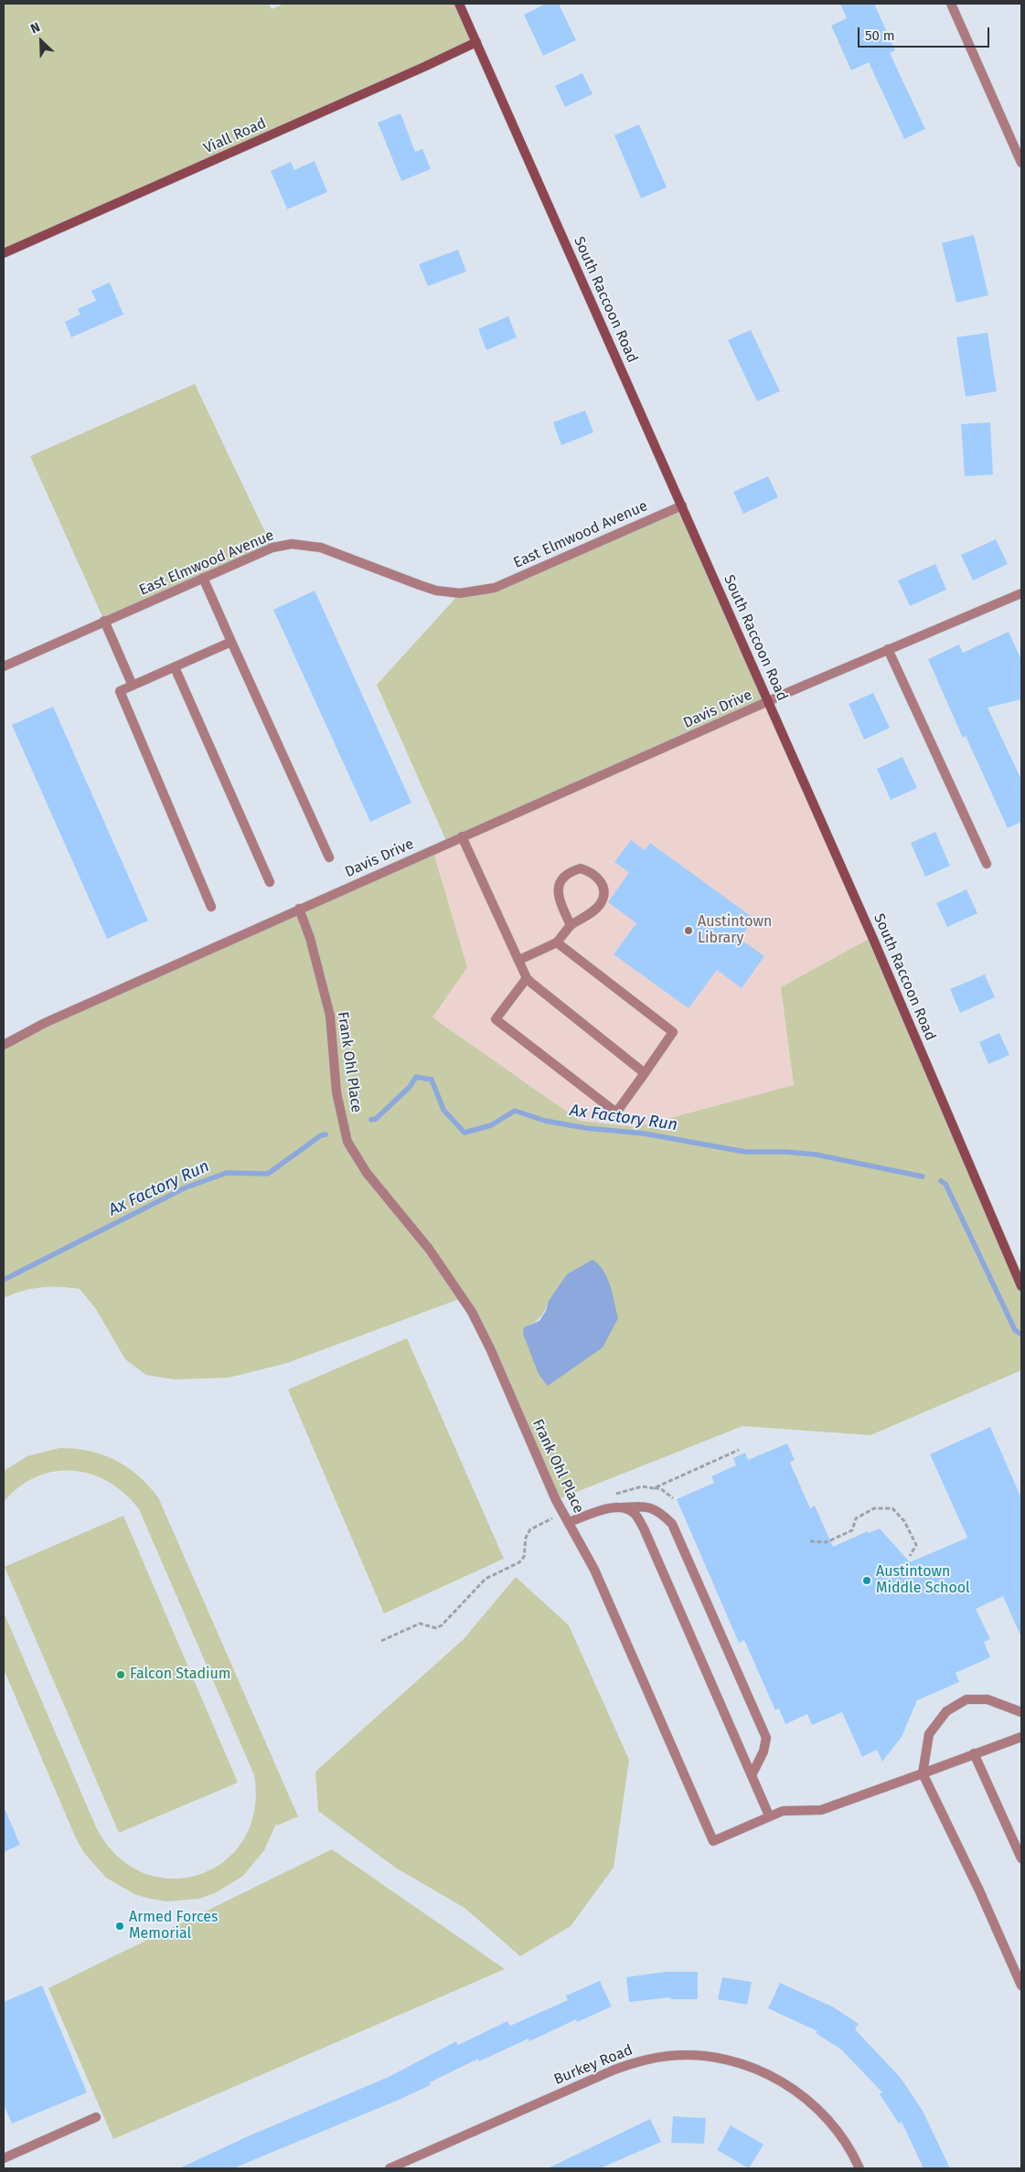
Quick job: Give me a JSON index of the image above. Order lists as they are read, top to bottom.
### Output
{
  "streets": {
    "street": [
      "Viall Road",
      "South Raccoon Road",
      "East Elmwood Avenue",
      "Davis Drive",
      "Frank Ohl Place",
      "Burkey Road"
    ]
  },
  "crossings": [
    ["Viall Road", "South Raccoon Road"],
    ["South Raccoon Road", "East Elmwood Avenue"],
    ["South Raccoon Road", "Davis Drive"],
    ["Davis Drive", "Frank Ohl Place"]
  ],
  "water": ["Ax Factory Run"],
  "places": [
    "Austintown Library",
    "Austintown Middle School",
    "Falcon Stadium",
    "Armed Forces Memorial"
  ],
  "scale_bar": "50 m",
  "north": "top left"
}
